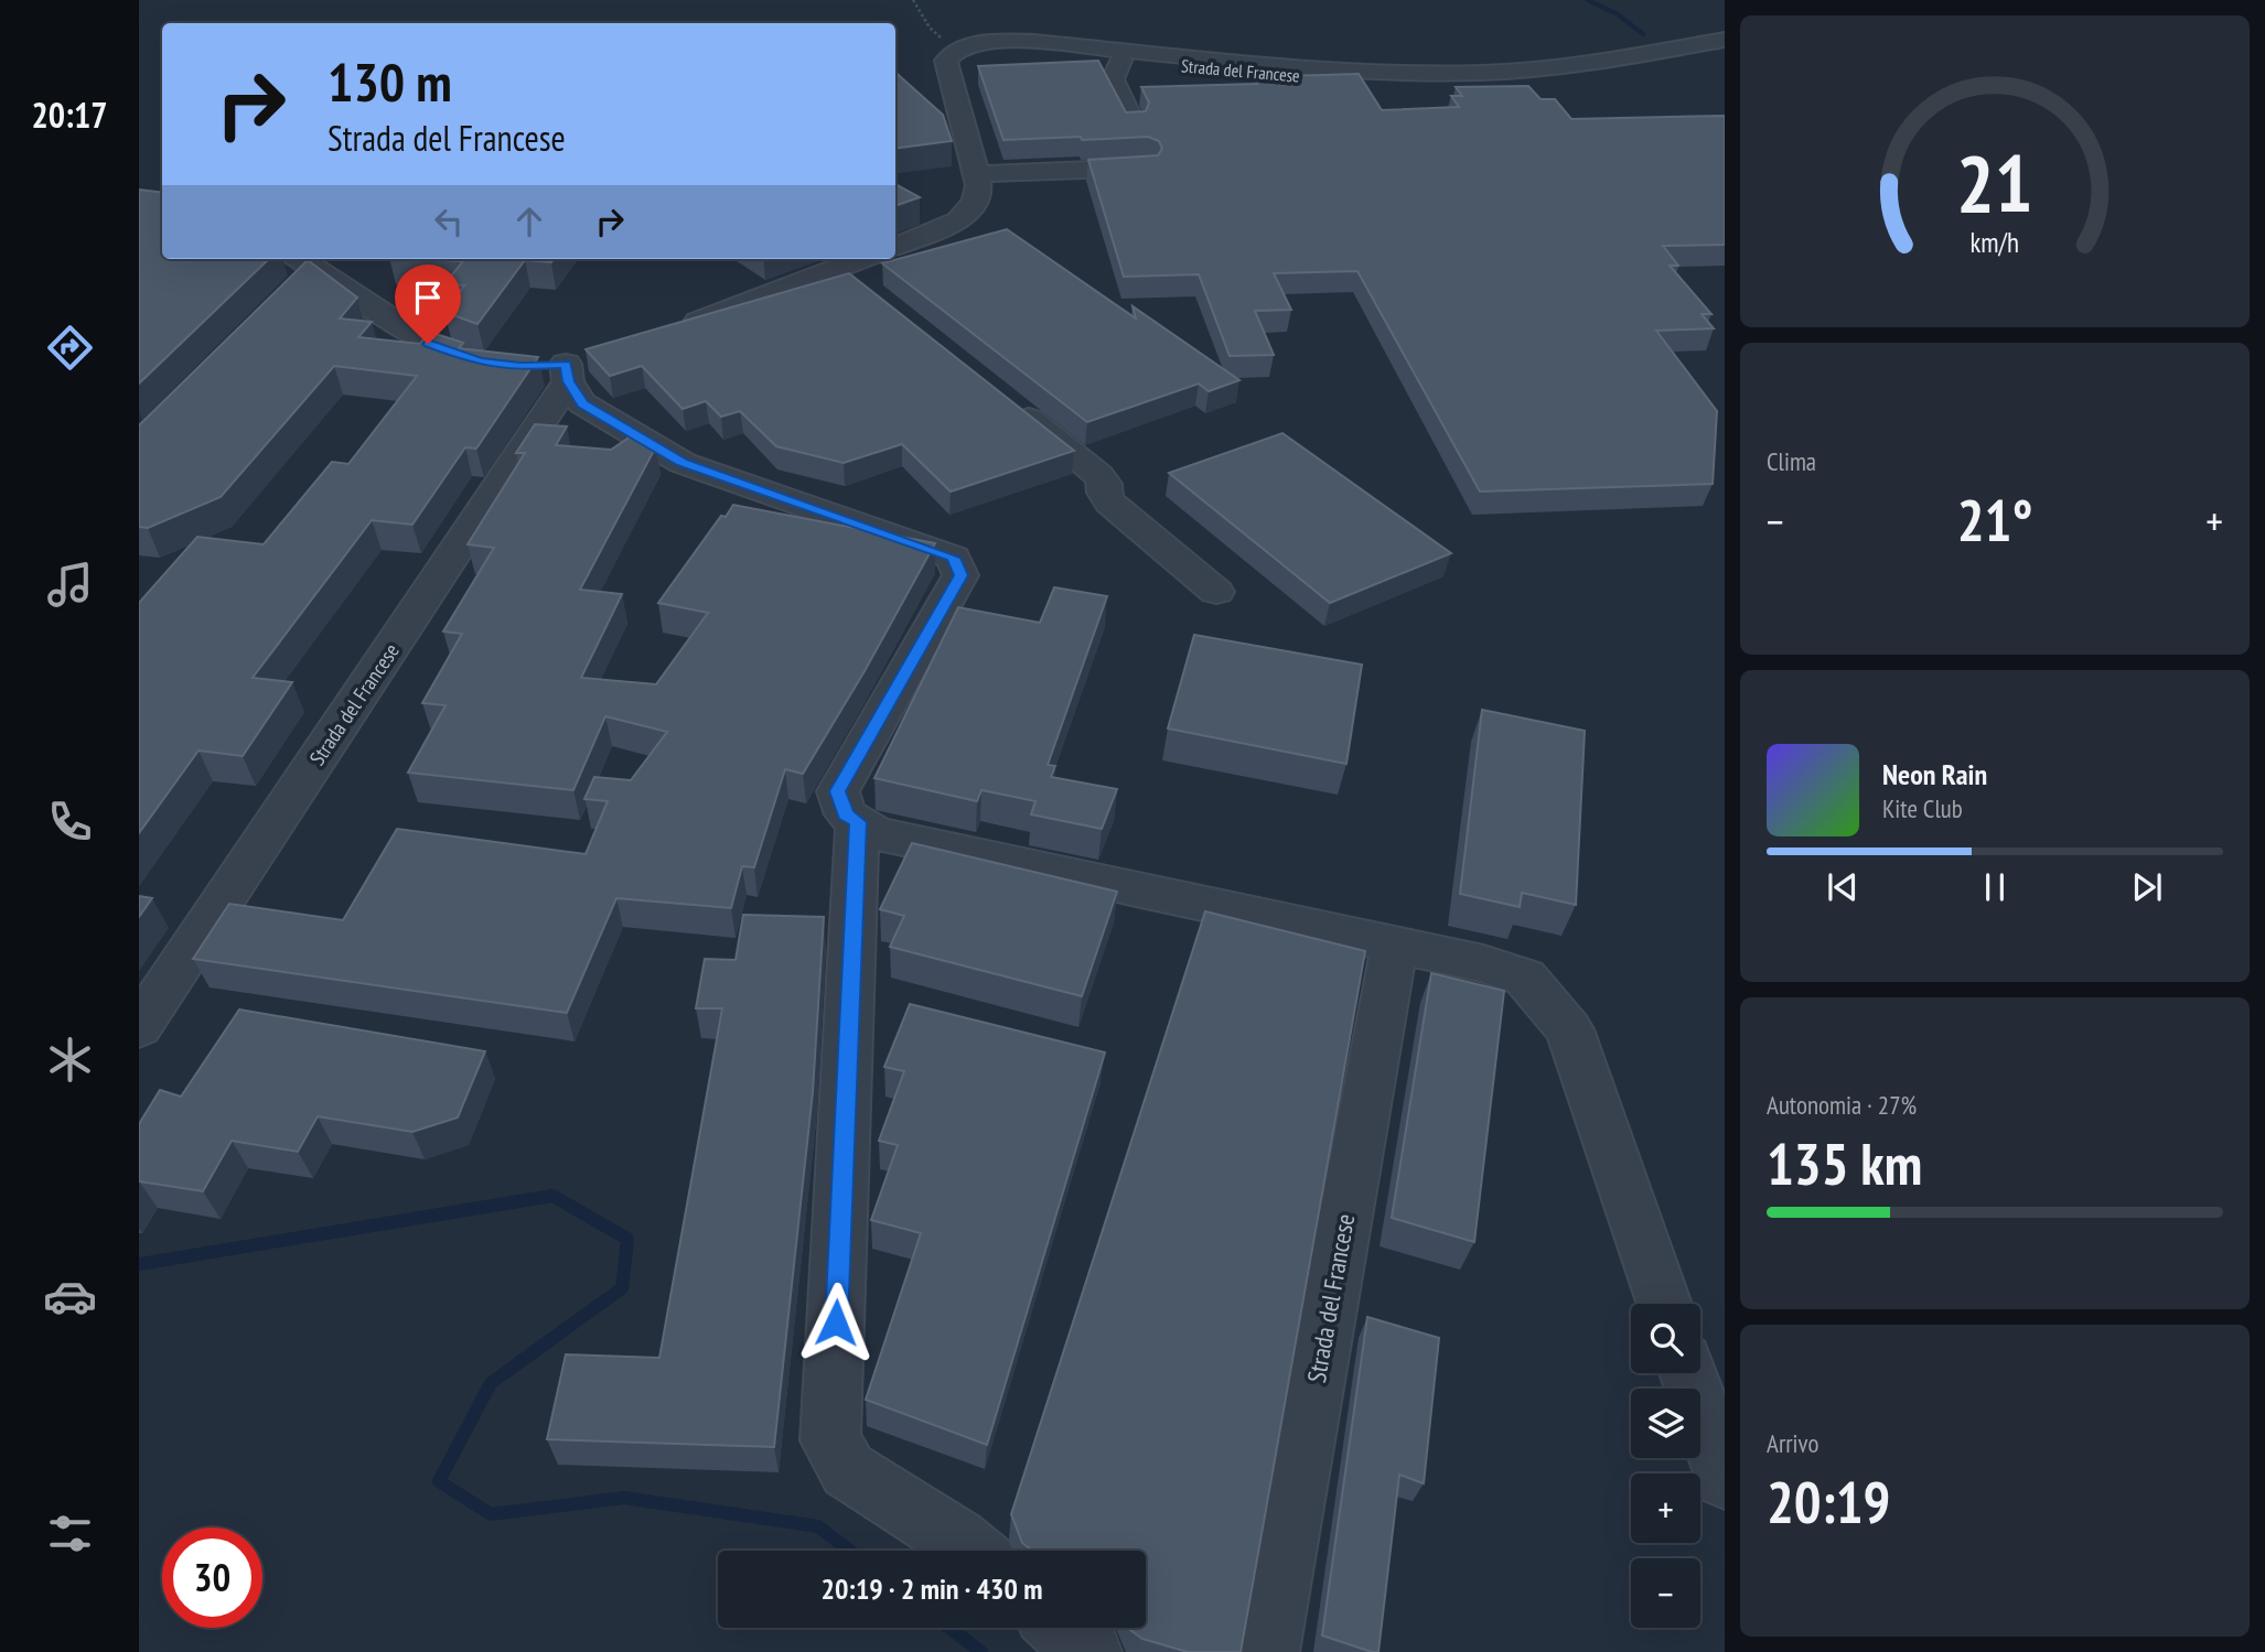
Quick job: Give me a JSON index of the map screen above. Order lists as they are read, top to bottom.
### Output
{
  "streets": {
    "street": ["Strada del Francese"]
  },
  "page": {
    "tabs": "20:17",
    "turn": ["130 m", "Strada del Francese"],
    "tile": [
      "Clima",
      ["Autonomia · 27%", "135 km"],
      ["Arrivo", "20:19"]
    ],
    "heat": ["−", "21°", "+"],
    "song": ["Neon Rain", "Kite Club"],
    "map_buttons": ["+", "−"],
    "limit": "30",
    "trip": "20:19 · 2 min · 430 m",
    "gauge": ["21", "km/h"]
  }
}
